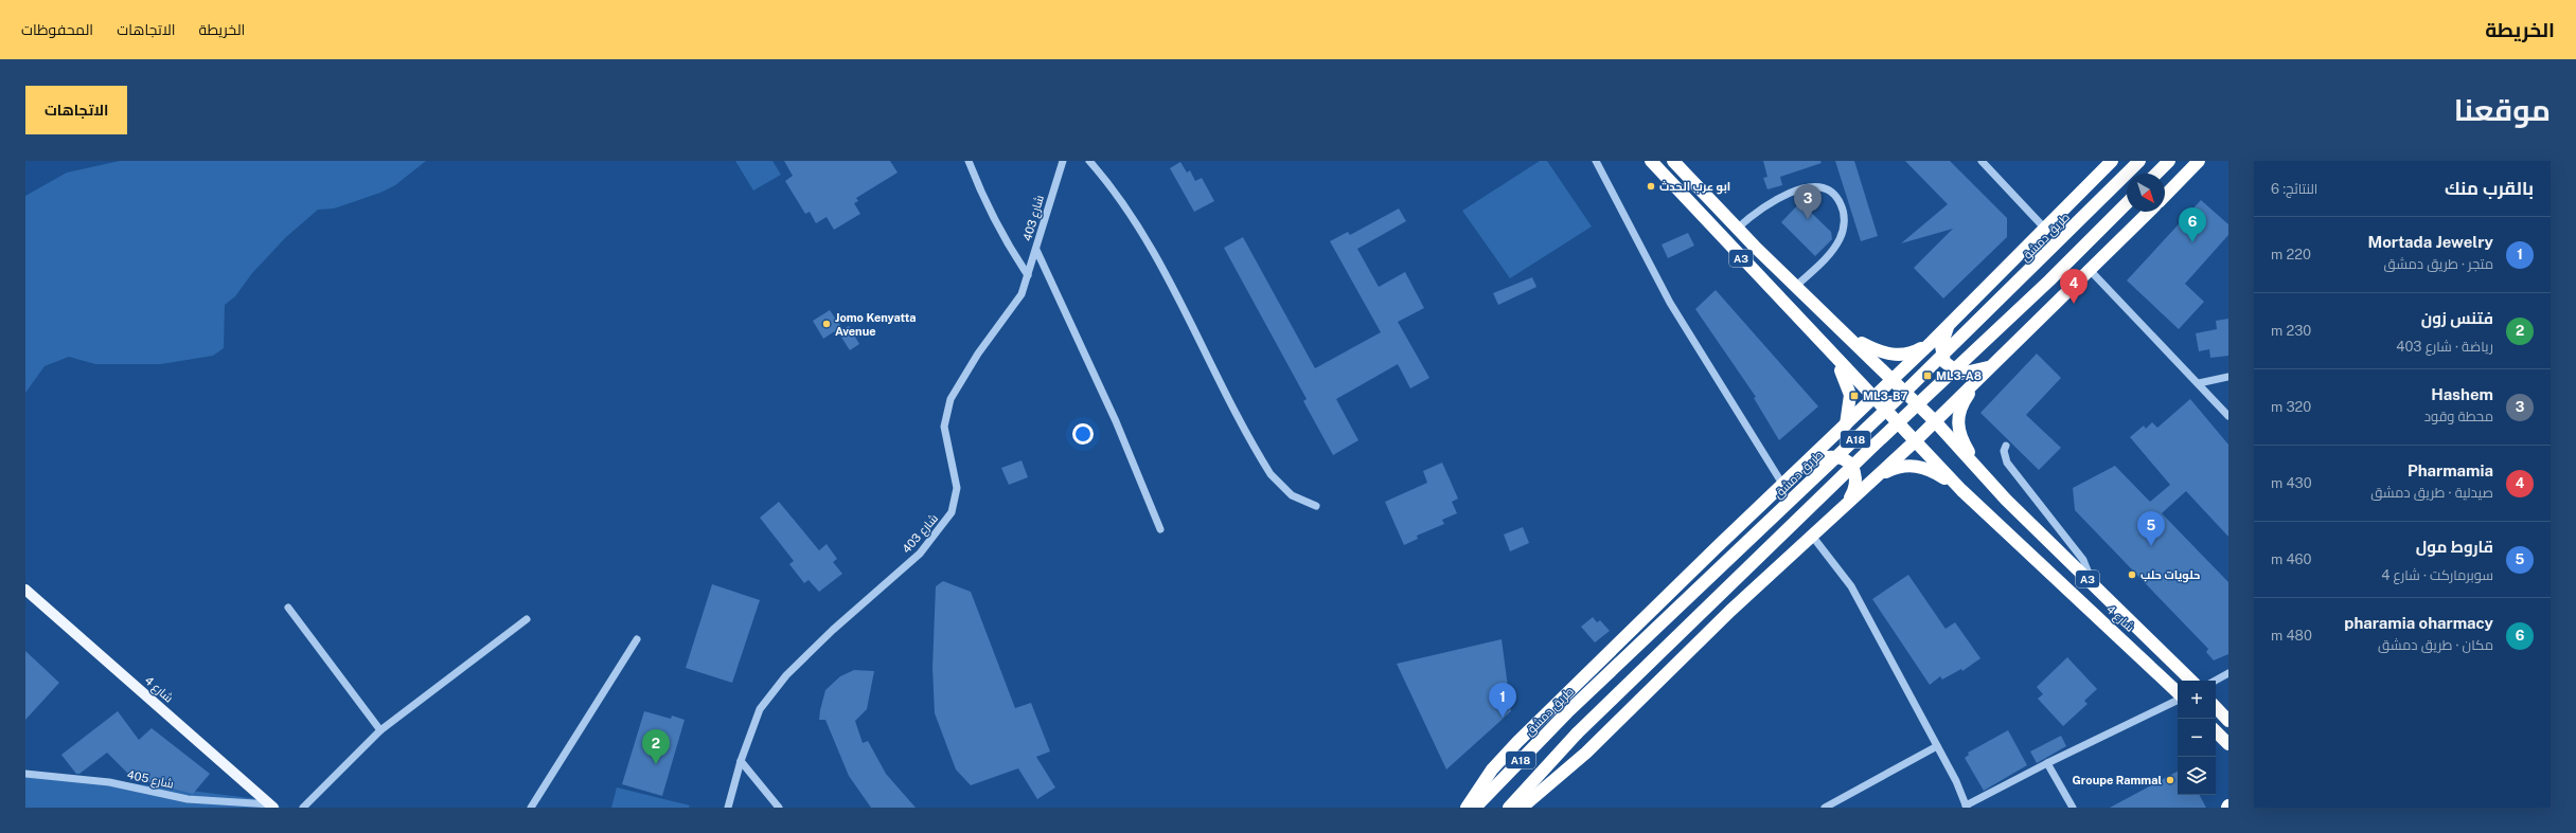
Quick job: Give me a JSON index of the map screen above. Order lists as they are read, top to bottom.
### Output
{
  "streets": {
    "highway": [
      "طريق دمشق",
      "A3",
      "A18",
      "شارع 4"
    ],
    "street": ["شارع 403", "شارع 405"]
  },
  "crossings": [
    ["A3", "شارع 4"],
    ["شارع 4", "شارع 405"]
  ],
  "places": {
    "other": [
      "ابو عرب الحدث",
      "Jomo Kenyatta Avenue",
      "حلويات حلب",
      "Groupe Rammal"
    ],
    "transit": ["ML3-A8", "ML3-B7"]
  },
  "north": "bottom right",
  "page": {
    "header": "الخريطة",
    "nav": ["الخريطة", "الاتجاهات", "المحفوظات"],
    "title": "موقعنا",
    "buttons": "الاتجاهات",
    "heading": ["بالقرب منك", "النتائج: 6"],
    "pins": [
      "3",
      "6",
      "4",
      "5",
      "1",
      "2"
    ],
    "list": [
      {
        "mark": "1",
        "name": "Mortada Jewelry",
        "note": "متجر · طريق دمشق",
        "value": "220 m"
      },
      {
        "mark": "2",
        "name": "فتنس زون",
        "note": "رياضة · شارع 403",
        "value": "230 m"
      },
      {
        "mark": "3",
        "name": "Hashem",
        "note": "محطة وقود",
        "value": "320 m"
      },
      {
        "mark": "4",
        "name": "Pharmamia",
        "note": "صيدلية · طريق دمشق",
        "value": "430 m"
      },
      {
        "mark": "5",
        "name": "قاروط مول",
        "note": "سوبرماركت · شارع 4",
        "value": "460 m"
      },
      {
        "mark": "6",
        "name": "pharamia oharmacy",
        "note": "مكان · طريق دمشق",
        "value": "480 m"
      }
    ],
    "map_buttons": ["+", "−"]
  }
}
